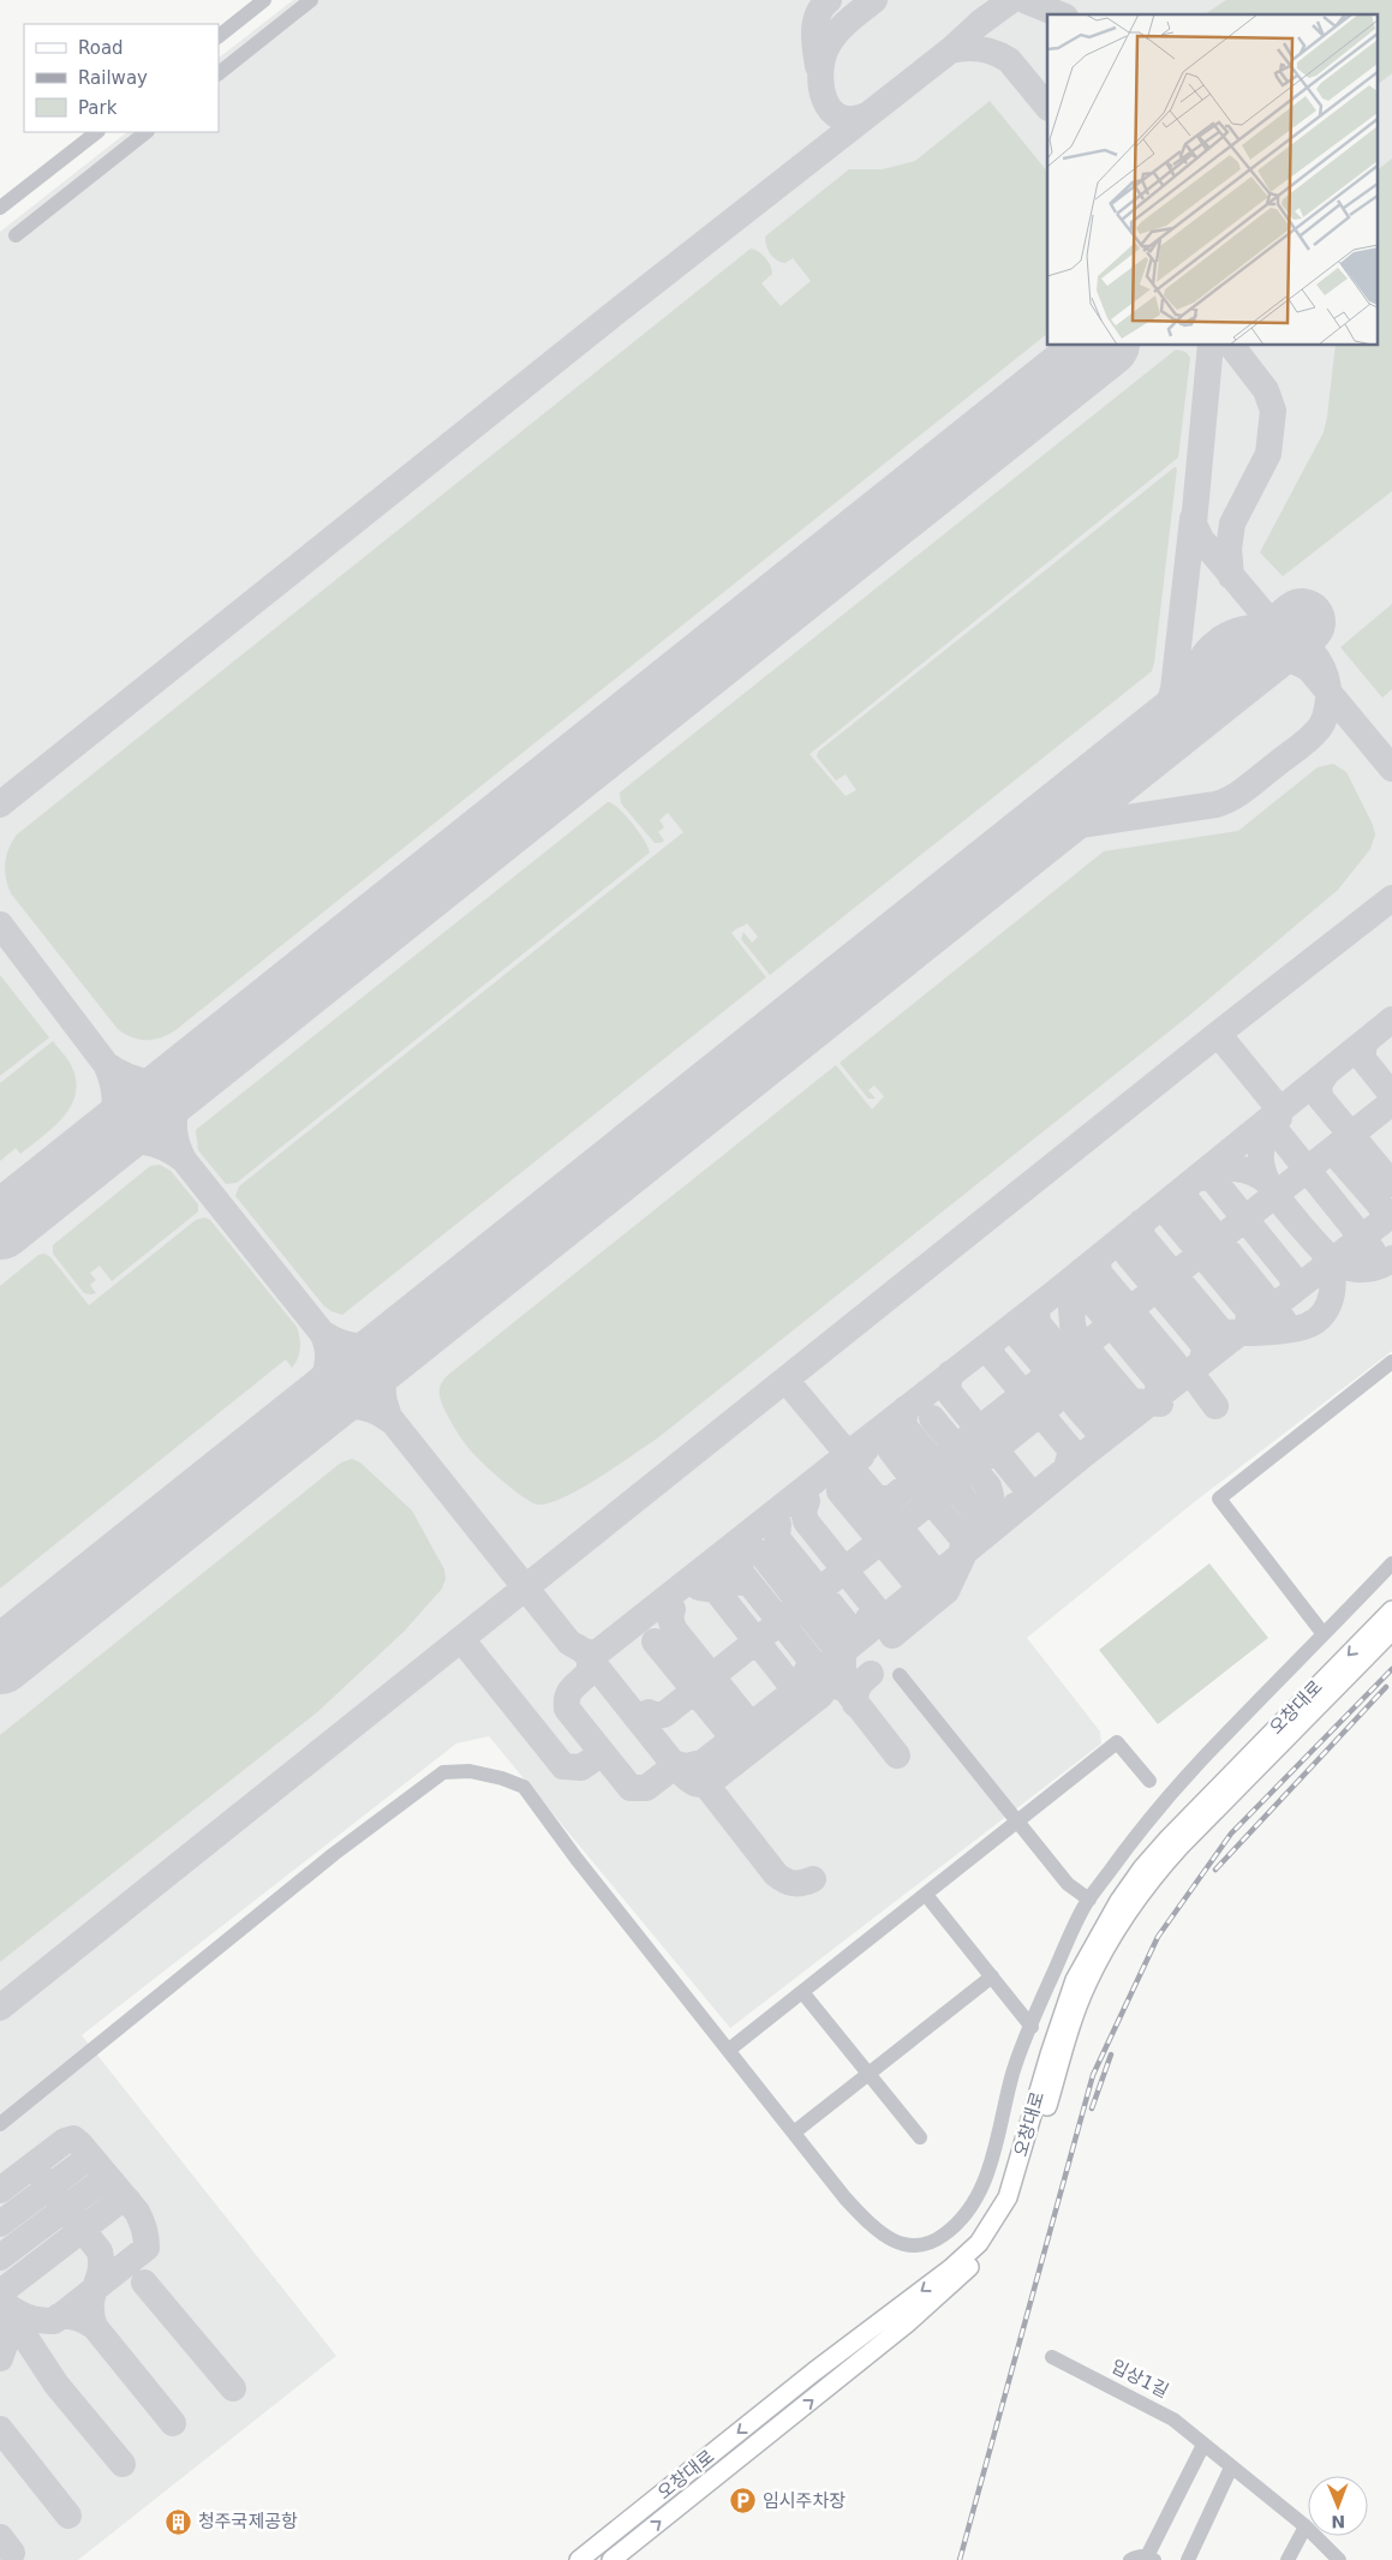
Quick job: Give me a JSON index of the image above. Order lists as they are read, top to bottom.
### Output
{
  "streets": {
    "main road": ["오창대로"],
    "street": ["입상1길"]
  },
  "places": {
    "parking": ["임시주차장"],
    "building": ["청주국제공항"]
  },
  "legend": ["Road", "Railway", "Park"],
  "north": "bottom"
}
